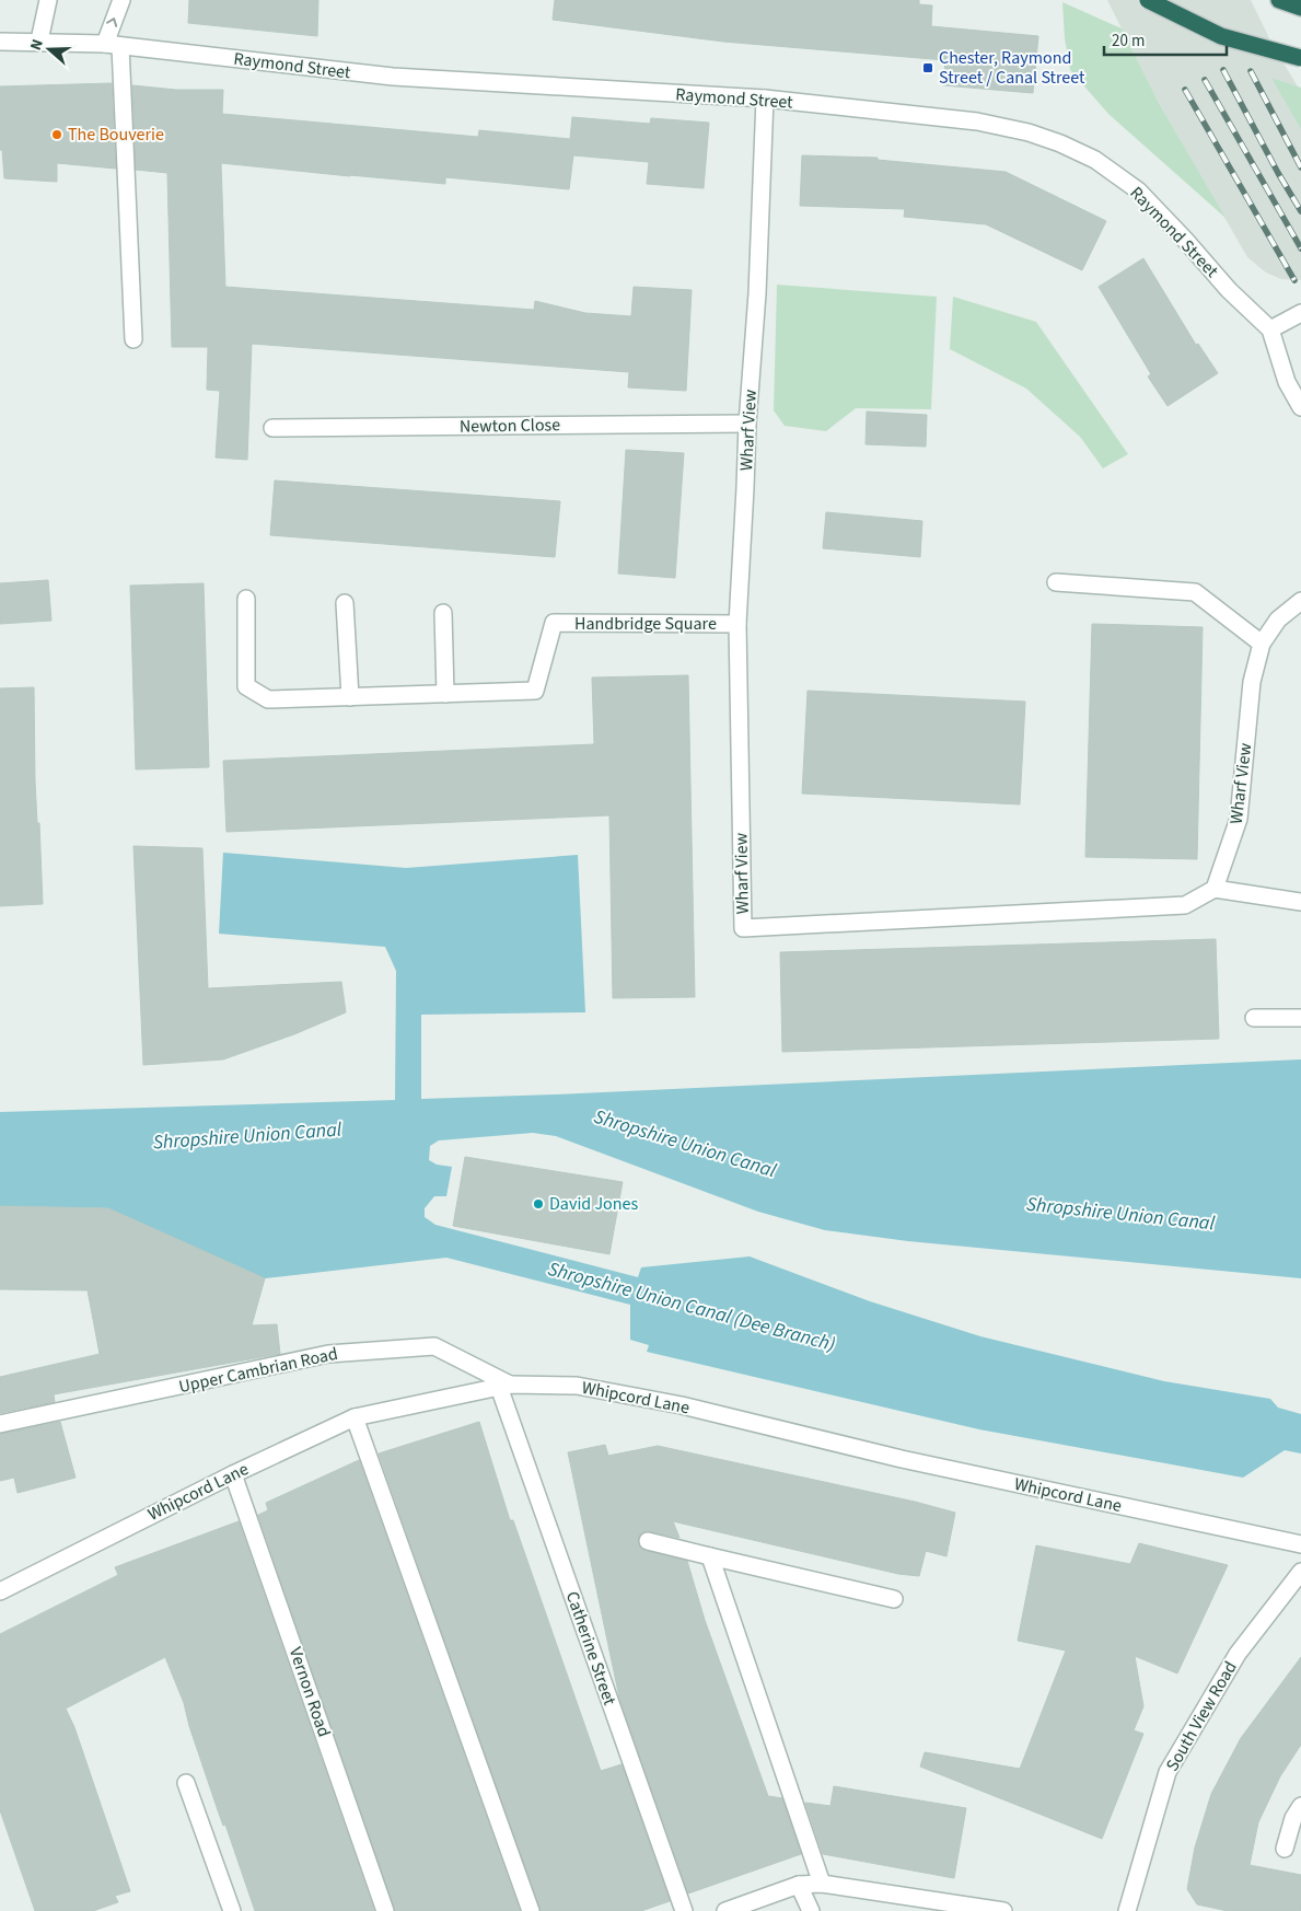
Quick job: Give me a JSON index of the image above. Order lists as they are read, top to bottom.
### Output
{
  "streets": {
    "street": [
      "Raymond Street",
      "Newton Close",
      "Wharf View",
      "Handbridge Square",
      "Upper Cambrian Road",
      "Whipcord Lane",
      "Catherine Street",
      "Vernon Road",
      "South View Road"
    ]
  },
  "crossings": [
    ["Raymond Street", "Wharf View"],
    ["Newton Close", "Wharf View"],
    ["Wharf View", "Handbridge Square"],
    ["Upper Cambrian Road", "Whipcord Lane"],
    ["Upper Cambrian Road", "Catherine Street"],
    ["Whipcord Lane", "Catherine Street"],
    ["Whipcord Lane", "Vernon Road"]
  ],
  "water": ["Shropshire Union Canal", "Shropshire Union Canal (Dee Branch)"],
  "places": {
    "transit": ["Chester, Raymond Street / Canal Street"],
    "other": ["The Bouverie", "David Jones"]
  },
  "scale_bar": "20 m",
  "north": "left"
}
